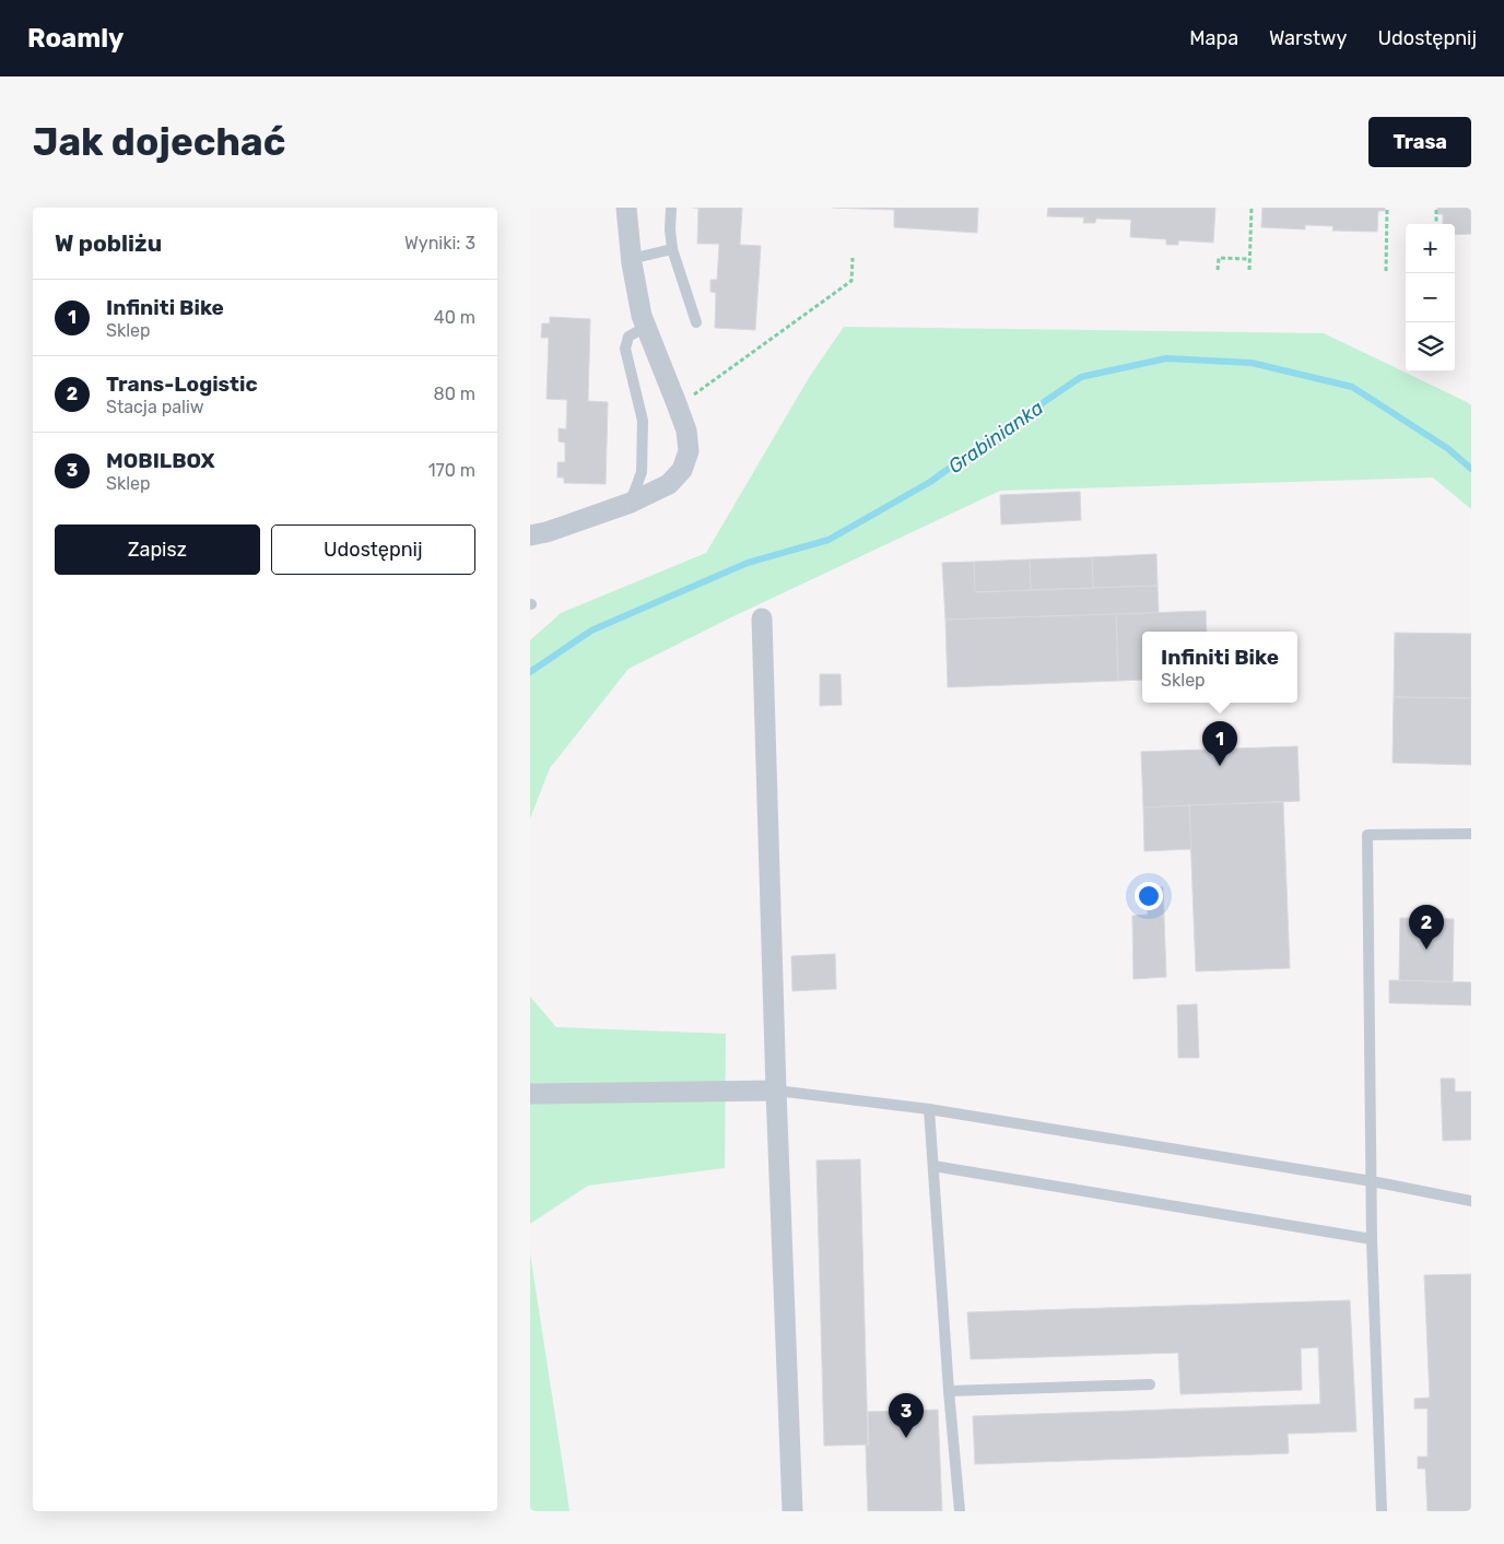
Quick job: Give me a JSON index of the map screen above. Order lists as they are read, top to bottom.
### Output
{
  "water": ["Grabinianka"],
  "page": {
    "header": "Roamly",
    "nav": ["Mapa", "Warstwy", "Udostępnij"],
    "buttons": [
      "Trasa",
      ["Zapisz", "Udostępnij"]
    ],
    "title": "Jak dojechać",
    "heading": ["W pobliżu", "Wyniki: 3"],
    "map_buttons": ["+", "−"],
    "list": [
      {
        "mark": "1",
        "name": "Infiniti Bike",
        "note": "Sklep",
        "value": "40 m"
      },
      {
        "mark": "2",
        "name": "Trans-Logistic",
        "note": "Stacja paliw",
        "value": "80 m"
      },
      {
        "mark": "3",
        "name": "MOBILBOX",
        "note": "Sklep",
        "value": "170 m"
      }
    ],
    "popup": ["Infiniti Bike", "Sklep"],
    "pins": ["1", "2", "3"]
  }
}
